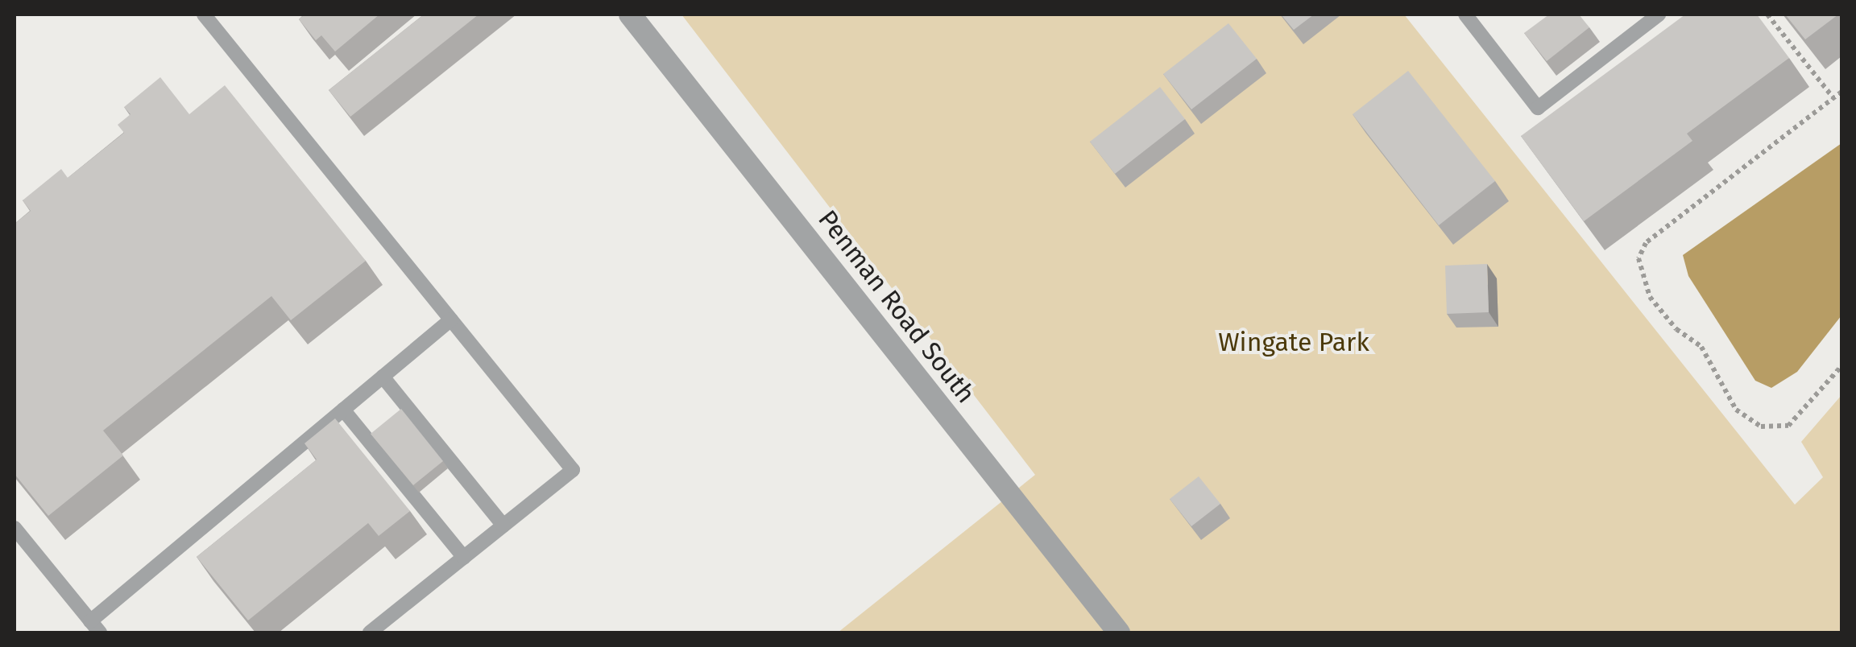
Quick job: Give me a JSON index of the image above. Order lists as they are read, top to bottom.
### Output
{
  "streets": {
    "street": ["Penman Road South"]
  },
  "parks": ["Wingate Park"]
}
